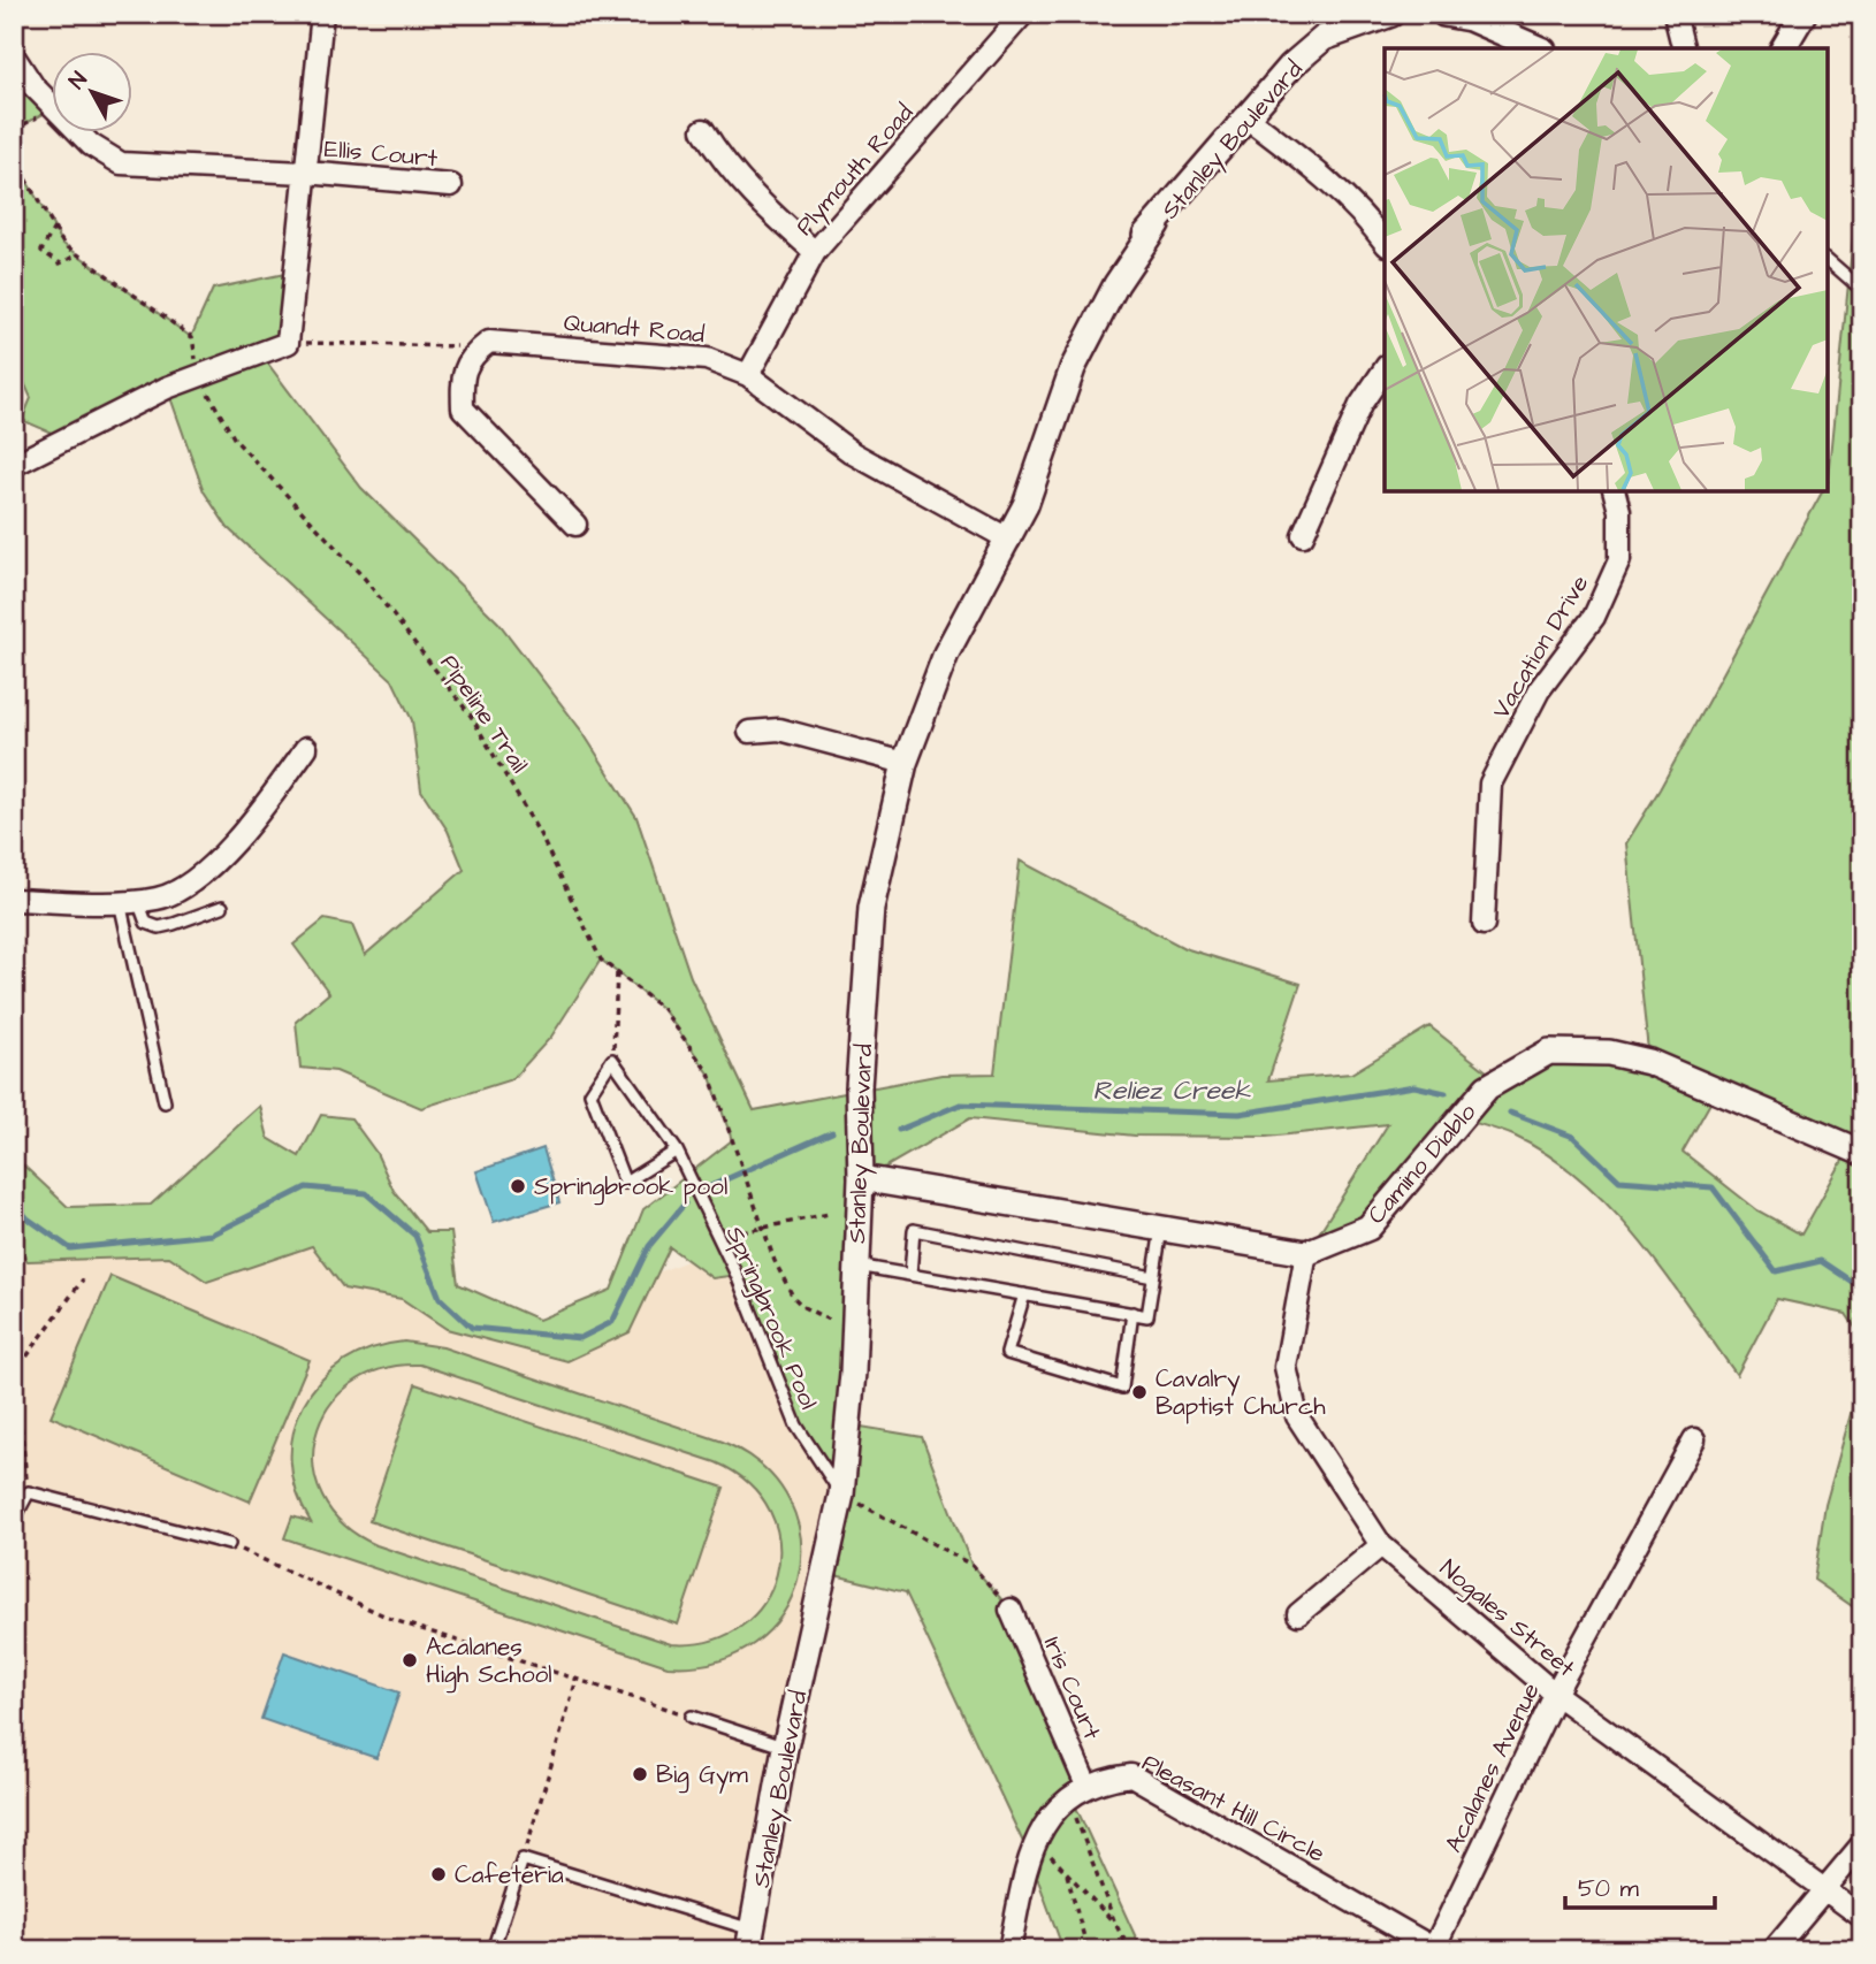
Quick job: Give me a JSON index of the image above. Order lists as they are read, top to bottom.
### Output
{
  "streets": {
    "street": [
      "Stanley Boulevard",
      "Ellis Court",
      "Plymouth Road",
      "Quandt Road",
      "Vacation Drive",
      "Camino Diablo",
      "Nogales Street",
      "Iris Court",
      "Acalanes Avenue",
      "Pleasant Hill Circle"
    ],
    "lane": ["Springbrook Pool"],
    "path": ["Pipeline Trail"]
  },
  "crossings": [
    ["Stanley Boulevard", "Quandt Road"],
    ["Stanley Boulevard", "Pipeline Trail"],
    ["Stanley Boulevard", "Springbrook Pool"],
    ["Plymouth Road", "Quandt Road"],
    ["Camino Diablo", "Nogales Street"],
    ["Nogales Street", "Acalanes Avenue"],
    ["Iris Court", "Pleasant Hill Circle"],
    ["Acalanes Avenue", "Pleasant Hill Circle"]
  ],
  "water": ["Reliez Creek"],
  "places": [
    "Springbrook pool",
    "Cavalry Baptist Church",
    "Acalanes High School",
    "Big Gym",
    "Cafeteria"
  ],
  "scale_bar": "50 m",
  "north": "top left"
}
